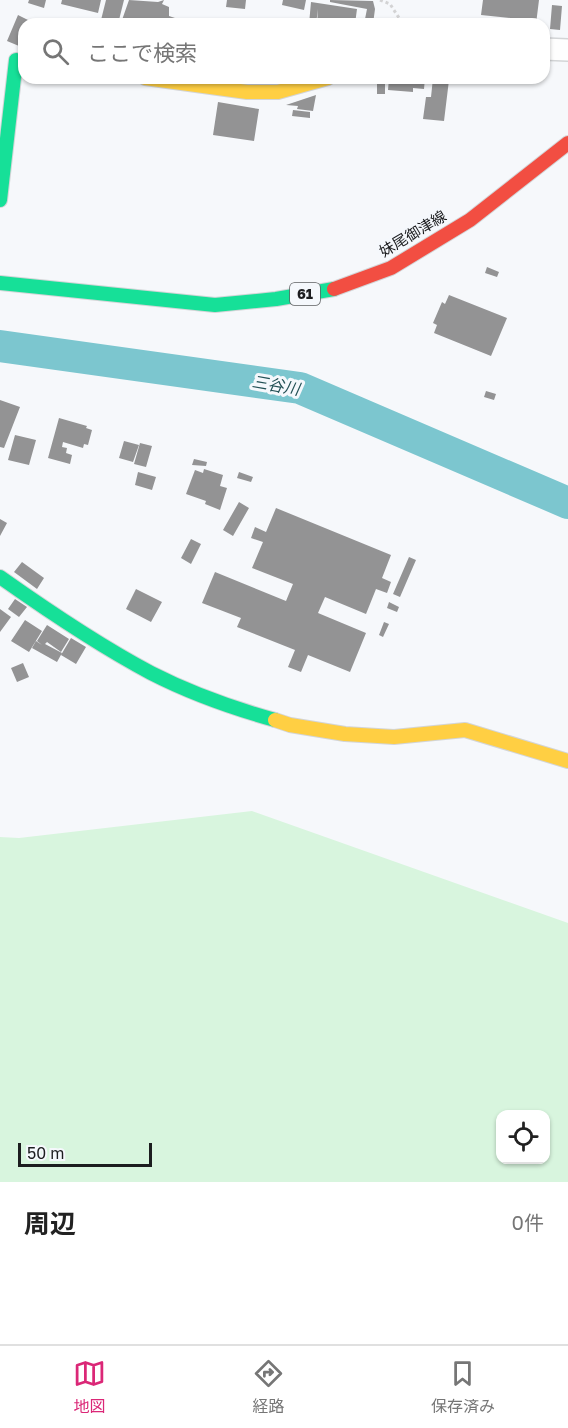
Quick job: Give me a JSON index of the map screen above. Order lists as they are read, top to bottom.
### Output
{
  "streets": {
    "street": ["妹尾御津線", "61"]
  },
  "water": ["三谷川"],
  "scale_bar": "50 m",
  "page": {
    "search": "ここで検索",
    "scale": "50 m",
    "heading": ["周辺", "0件"],
    "nav": ["地図", "経路", "保存済み"]
  }
}
